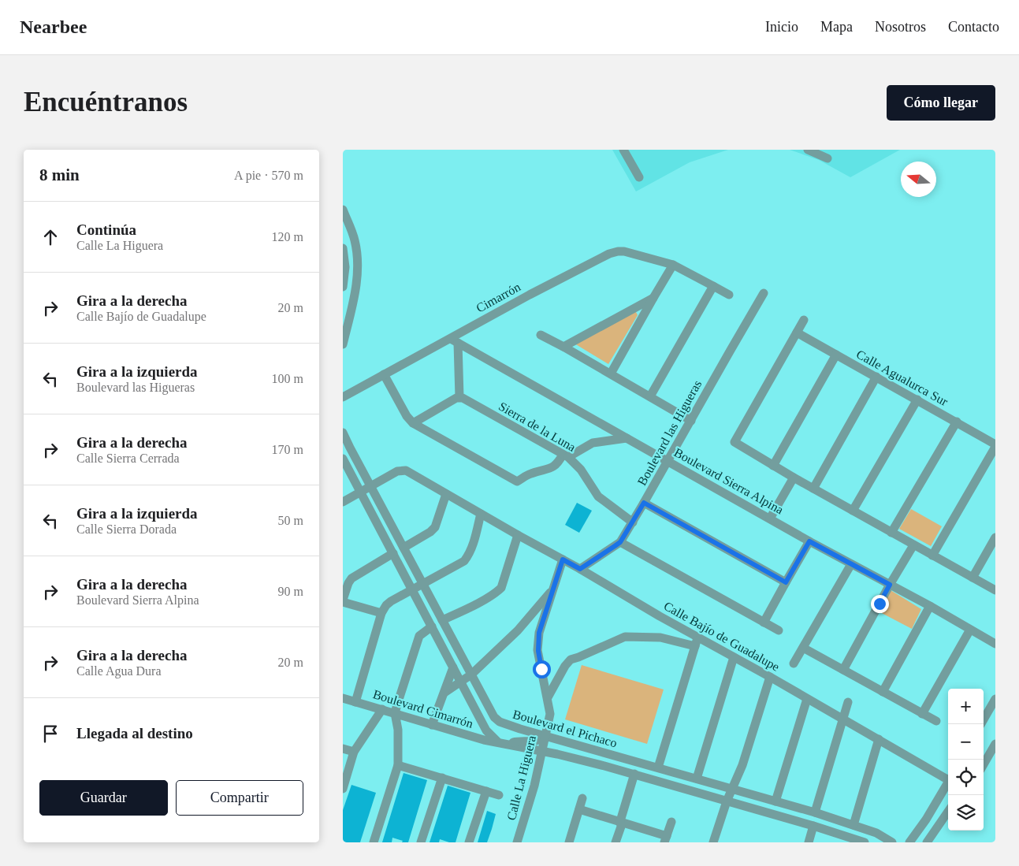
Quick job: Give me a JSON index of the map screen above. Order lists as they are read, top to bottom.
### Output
{
  "streets": {
    "street": [
      "Cimarrón",
      "Calle Agualurca Sur",
      "Sierra de la Luna",
      "Boulevard las Higueras",
      "Boulevard Sierra Alpina",
      "Calle Bajío de Guadalupe",
      "Boulevard Cimarrón",
      "Boulevard el Pichaco",
      "Calle La Higuera"
    ]
  },
  "crossings": [
    ["Cimarrón", "Boulevard Sierra Alpina"],
    ["Sierra de la Luna", "Boulevard las Higueras"],
    ["Boulevard las Higueras", "Boulevard Sierra Alpina"],
    ["Boulevard las Higueras", "Calle Bajío de Guadalupe"],
    ["Calle Bajío de Guadalupe", "Boulevard el Pichaco"],
    ["Calle Bajío de Guadalupe", "Calle La Higuera"],
    ["Boulevard Cimarrón", "Boulevard el Pichaco"],
    ["Boulevard el Pichaco", "Calle La Higuera"]
  ],
  "north": "left",
  "page": {
    "header": "Nearbee",
    "nav": [
      "Inicio",
      "Mapa",
      "Nosotros",
      "Contacto"
    ],
    "buttons": [
      "Cómo llegar",
      ["Guardar", "Compartir"]
    ],
    "title": "Encuéntranos",
    "heading": ["8 min", "A pie · 570 m"],
    "list": [
      ["Continúa", "Calle La Higuera", "120 m"],
      ["Gira a la derecha", "Calle Bajío de Guadalupe", "20 m"],
      ["Gira a la izquierda", "Boulevard las Higueras", "100 m"],
      ["Gira a la derecha", "Calle Sierra Cerrada", "170 m"],
      ["Gira a la izquierda", "Calle Sierra Dorada", "50 m"],
      ["Gira a la derecha", "Boulevard Sierra Alpina", "90 m"],
      ["Gira a la derecha", "Calle Agua Dura", "20 m"],
      "Llegada al destino"
    ],
    "map_buttons": ["+", "−"]
  }
}
